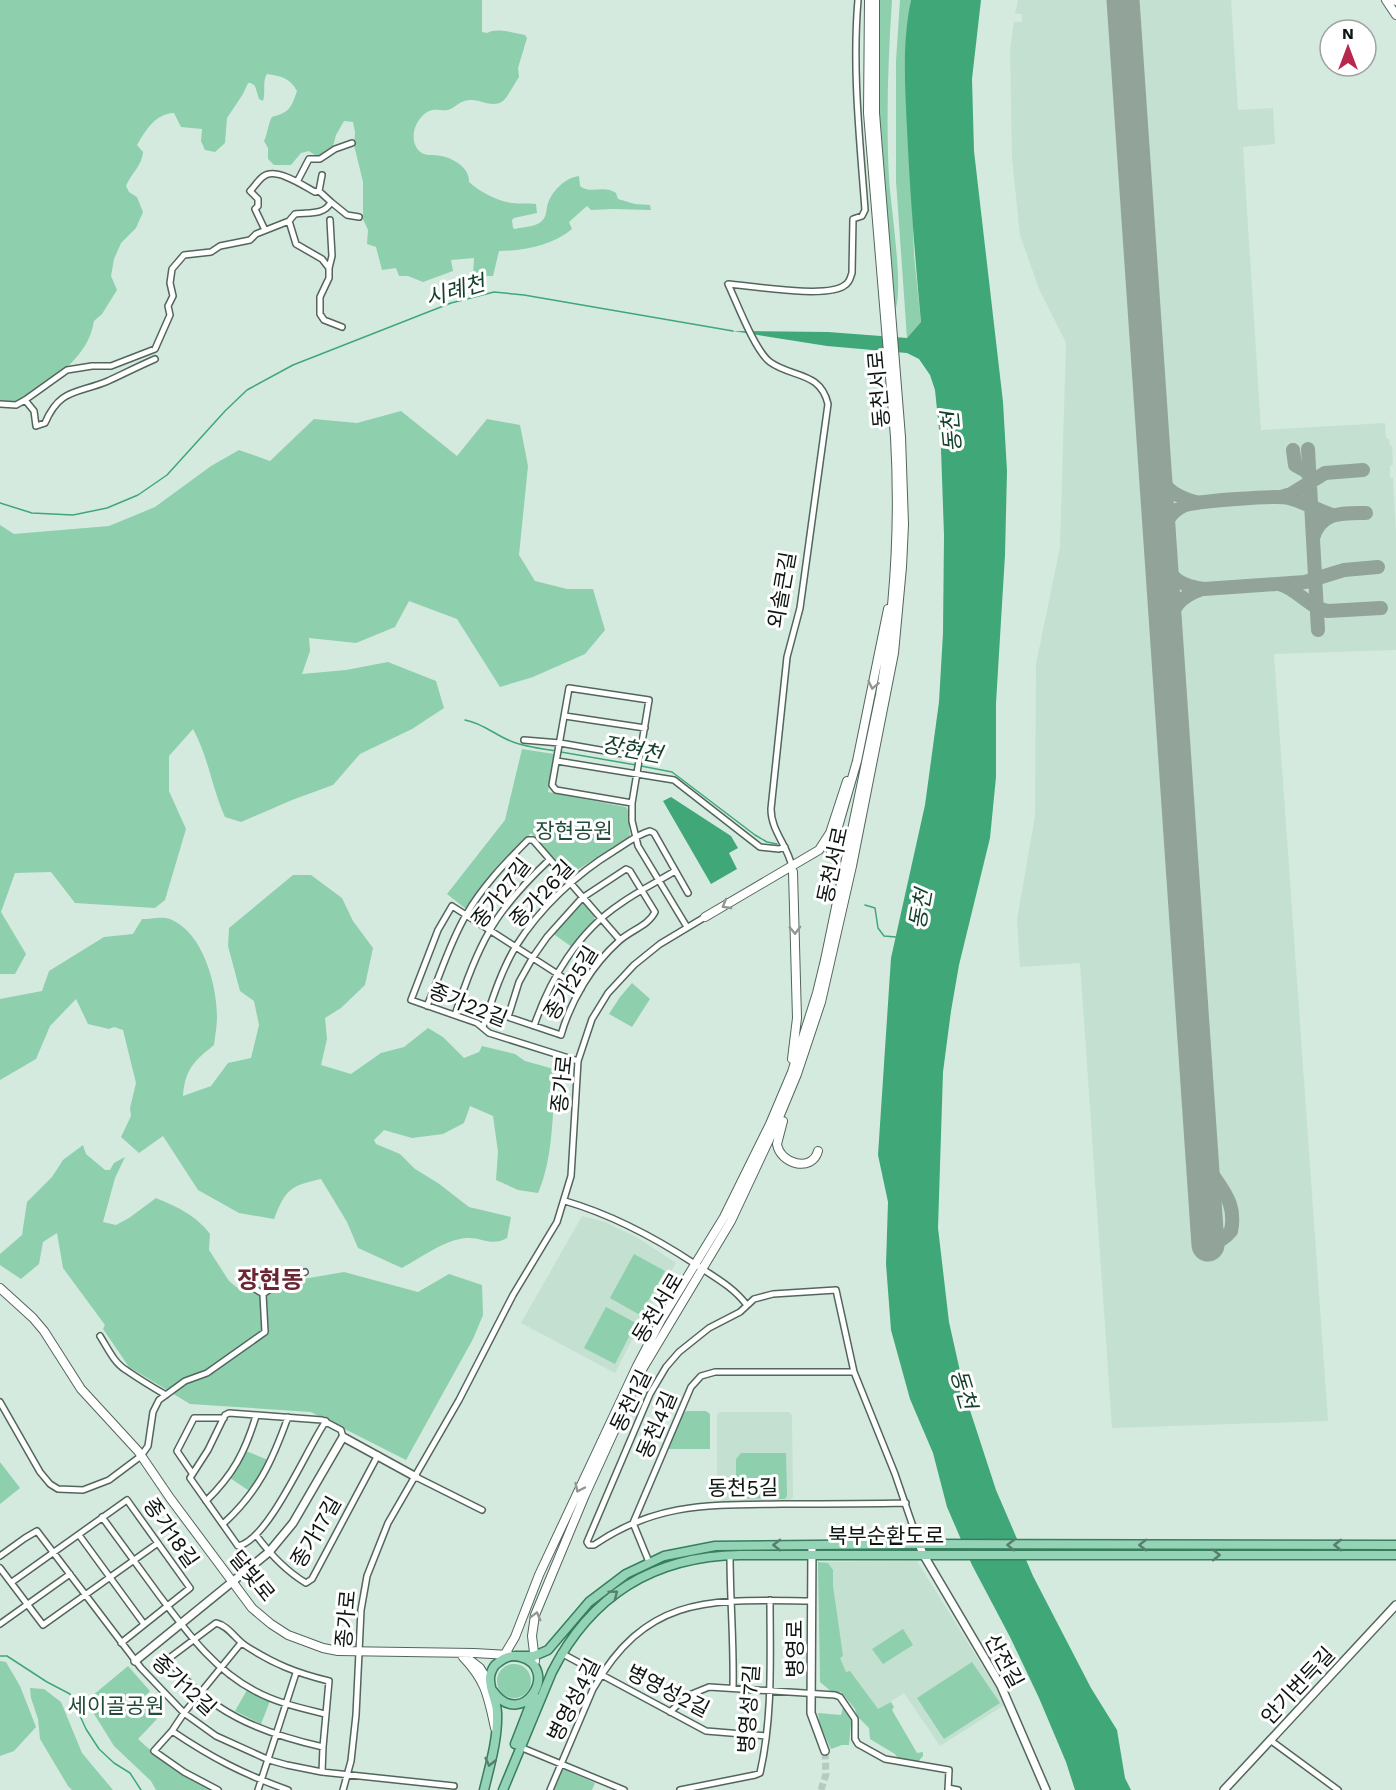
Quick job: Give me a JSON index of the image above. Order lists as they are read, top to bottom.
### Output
{
  "streets": {
    "main road": ["동천서로", "북부순환도로", "달빛로"],
    "street": [
      "외솔큰길",
      "종가27길",
      "종가26길",
      "종가25길",
      "종가22길",
      "종가로",
      "동천1길",
      "동천4길",
      "동천5길",
      "종가17길",
      "종가18길",
      "병영로",
      "산전길",
      "종가12길",
      "안기번득길",
      "병영성2길",
      "병영성4길",
      "병영성7길"
    ]
  },
  "crossings": [
    ["동천서로", "북부순환도로"],
    ["동천서로", "달빛로"],
    ["종가27길", "종가22길"],
    ["종가26길", "종가22길"],
    ["종가22길", "종가로"],
    ["종가로", "달빛로"],
    ["종가로", "종가12길"],
    ["동천1길", "동천4길"],
    ["동천1길", "동천5길"],
    ["동천4길", "동천5길"],
    ["종가17길", "달빛로"],
    ["종가17길", "종가12길"],
    ["종가18길", "종가12길"],
    ["북부순환도로", "달빛로"],
    ["북부순환도로", "병영로"],
    ["북부순환도로", "산전길"],
    ["북부순환도로", "병영성2길"],
    ["병영로", "병영성4길"],
    ["병영성2길", "병영성4길"],
    ["병영성2길", "병영성7길"],
    ["병영성4길", "병영성7길"]
  ],
  "districts": ["장현동"],
  "water": ["시례천", "동천", "장현천"],
  "parks": ["장현공원", "세이골공원"],
  "north": "top"
}
